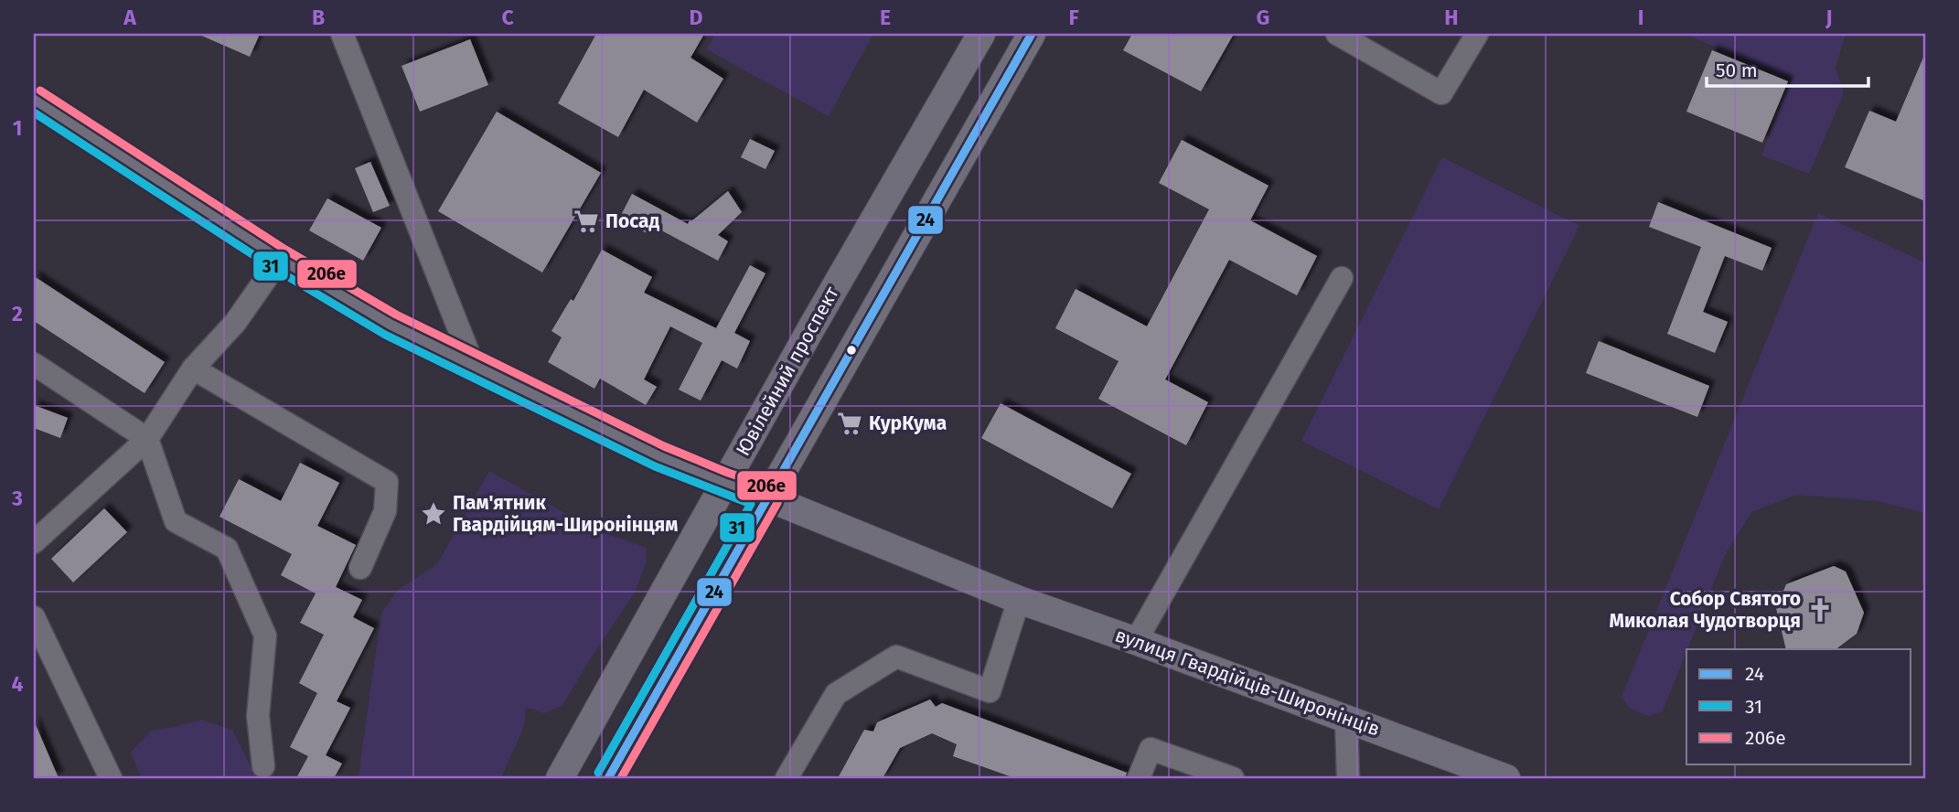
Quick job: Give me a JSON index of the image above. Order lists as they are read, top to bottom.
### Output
{
  "streets": {
    "main road": ["Ювілейний проспект", "вулиця Гвардійців-Широнінців"]
  },
  "crossings": [
    ["Ювілейний проспект", "вулиця Гвардійців-Широнінців"]
  ],
  "places": {
    "supermarket": ["Посад", "КурКума"],
    "place": ["Пам'ятник Гвардійцям-Широнінцям"],
    "church": ["Собор Святого Миколая Чудотворця"]
  },
  "lines": ["transit line 24", "transit line 206е", "transit line 31"],
  "legend": ["24", "31", "206е"],
  "scale_bar": "50 m",
  "grid": {
    "columns": [
      "A",
      "B",
      "C",
      "D",
      "E",
      "F",
      "G",
      "H",
      "I",
      "J"
    ],
    "rows": [
      "1",
      "2",
      "3",
      "4"
    ]
  }
}
